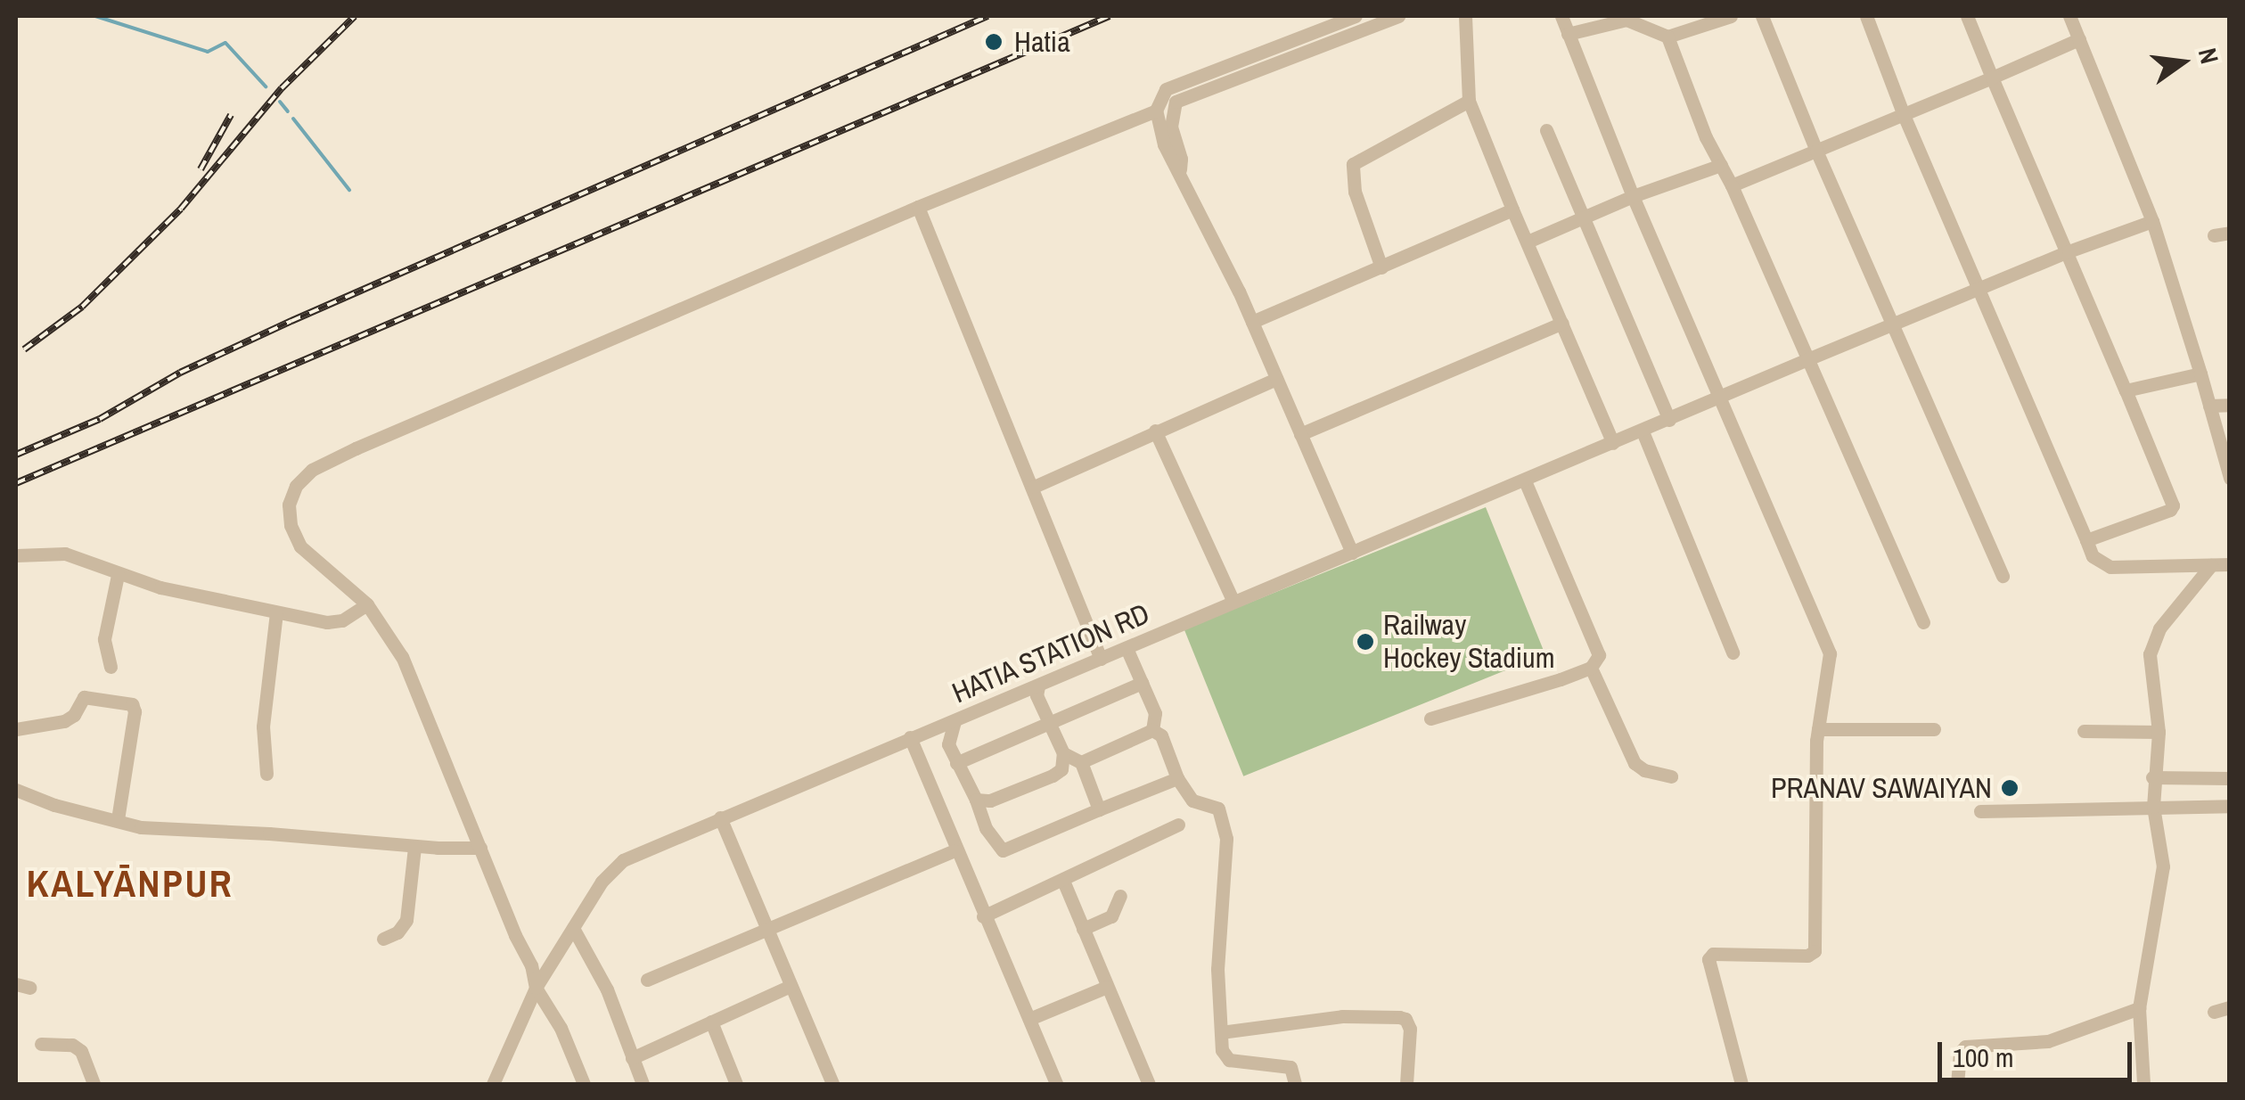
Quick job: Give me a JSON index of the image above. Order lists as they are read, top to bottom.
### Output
{
  "streets": {
    "street": ["HATIA STATION RD"]
  },
  "districts": ["KALYĀNPUR"],
  "places": ["Hatia", "Railway Hockey Stadium", "PRANAV SAWAIYAN"],
  "scale_bar": "100 m",
  "north": "right"
}
